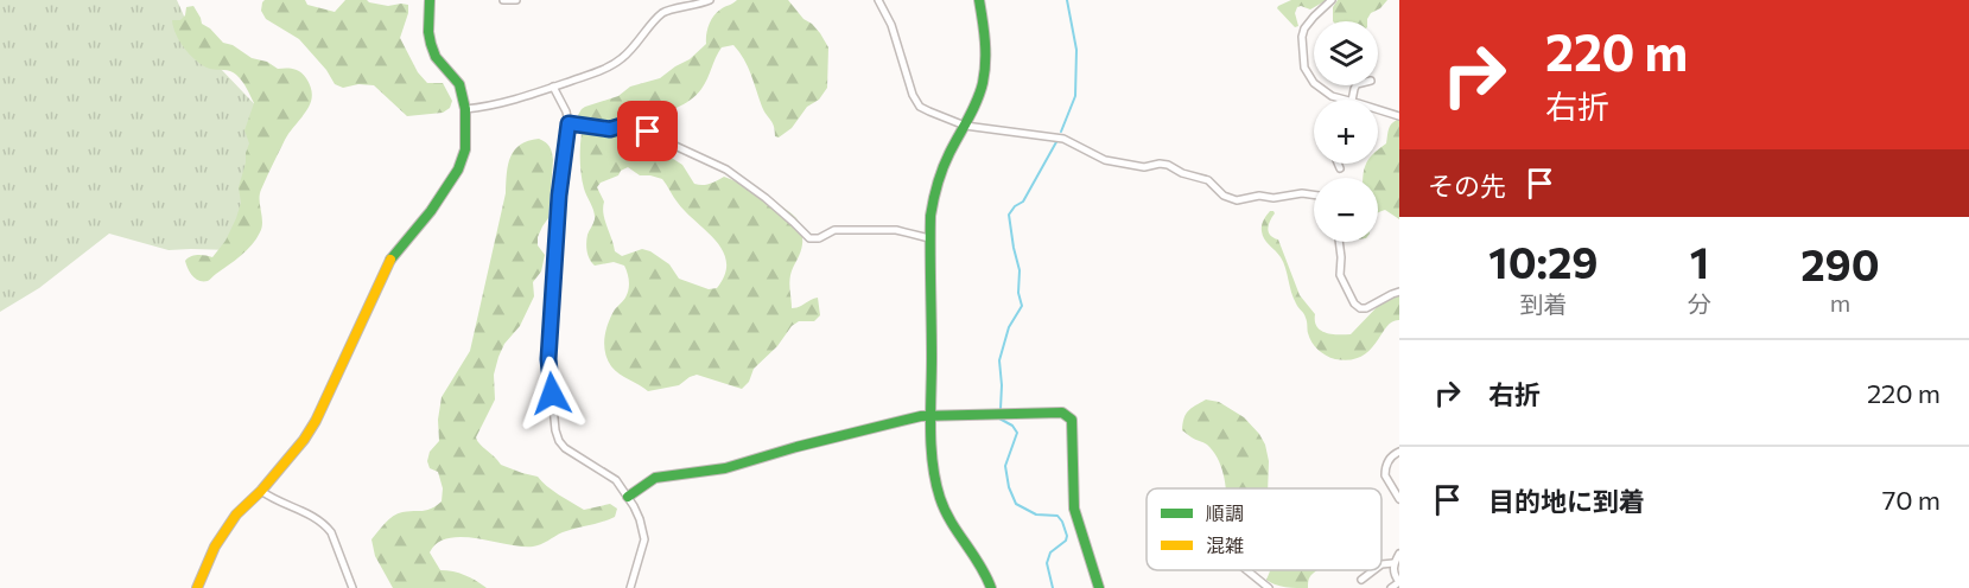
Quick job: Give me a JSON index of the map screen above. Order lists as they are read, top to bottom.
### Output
{
  "legend": ["順調", "混雑"],
  "page": {
    "turn": ["220 m", "右折"],
    "map_buttons": ["+", "−"],
    "then": "その先",
    "eta": [
      "10:29",
      "到着",
      "1",
      "分",
      "290",
      "m"
    ],
    "list": [
      {
        "name": "右折",
        "value": "220 m"
      },
      {
        "name": "目的地に到着",
        "value": "70 m"
      }
    ]
  }
}
